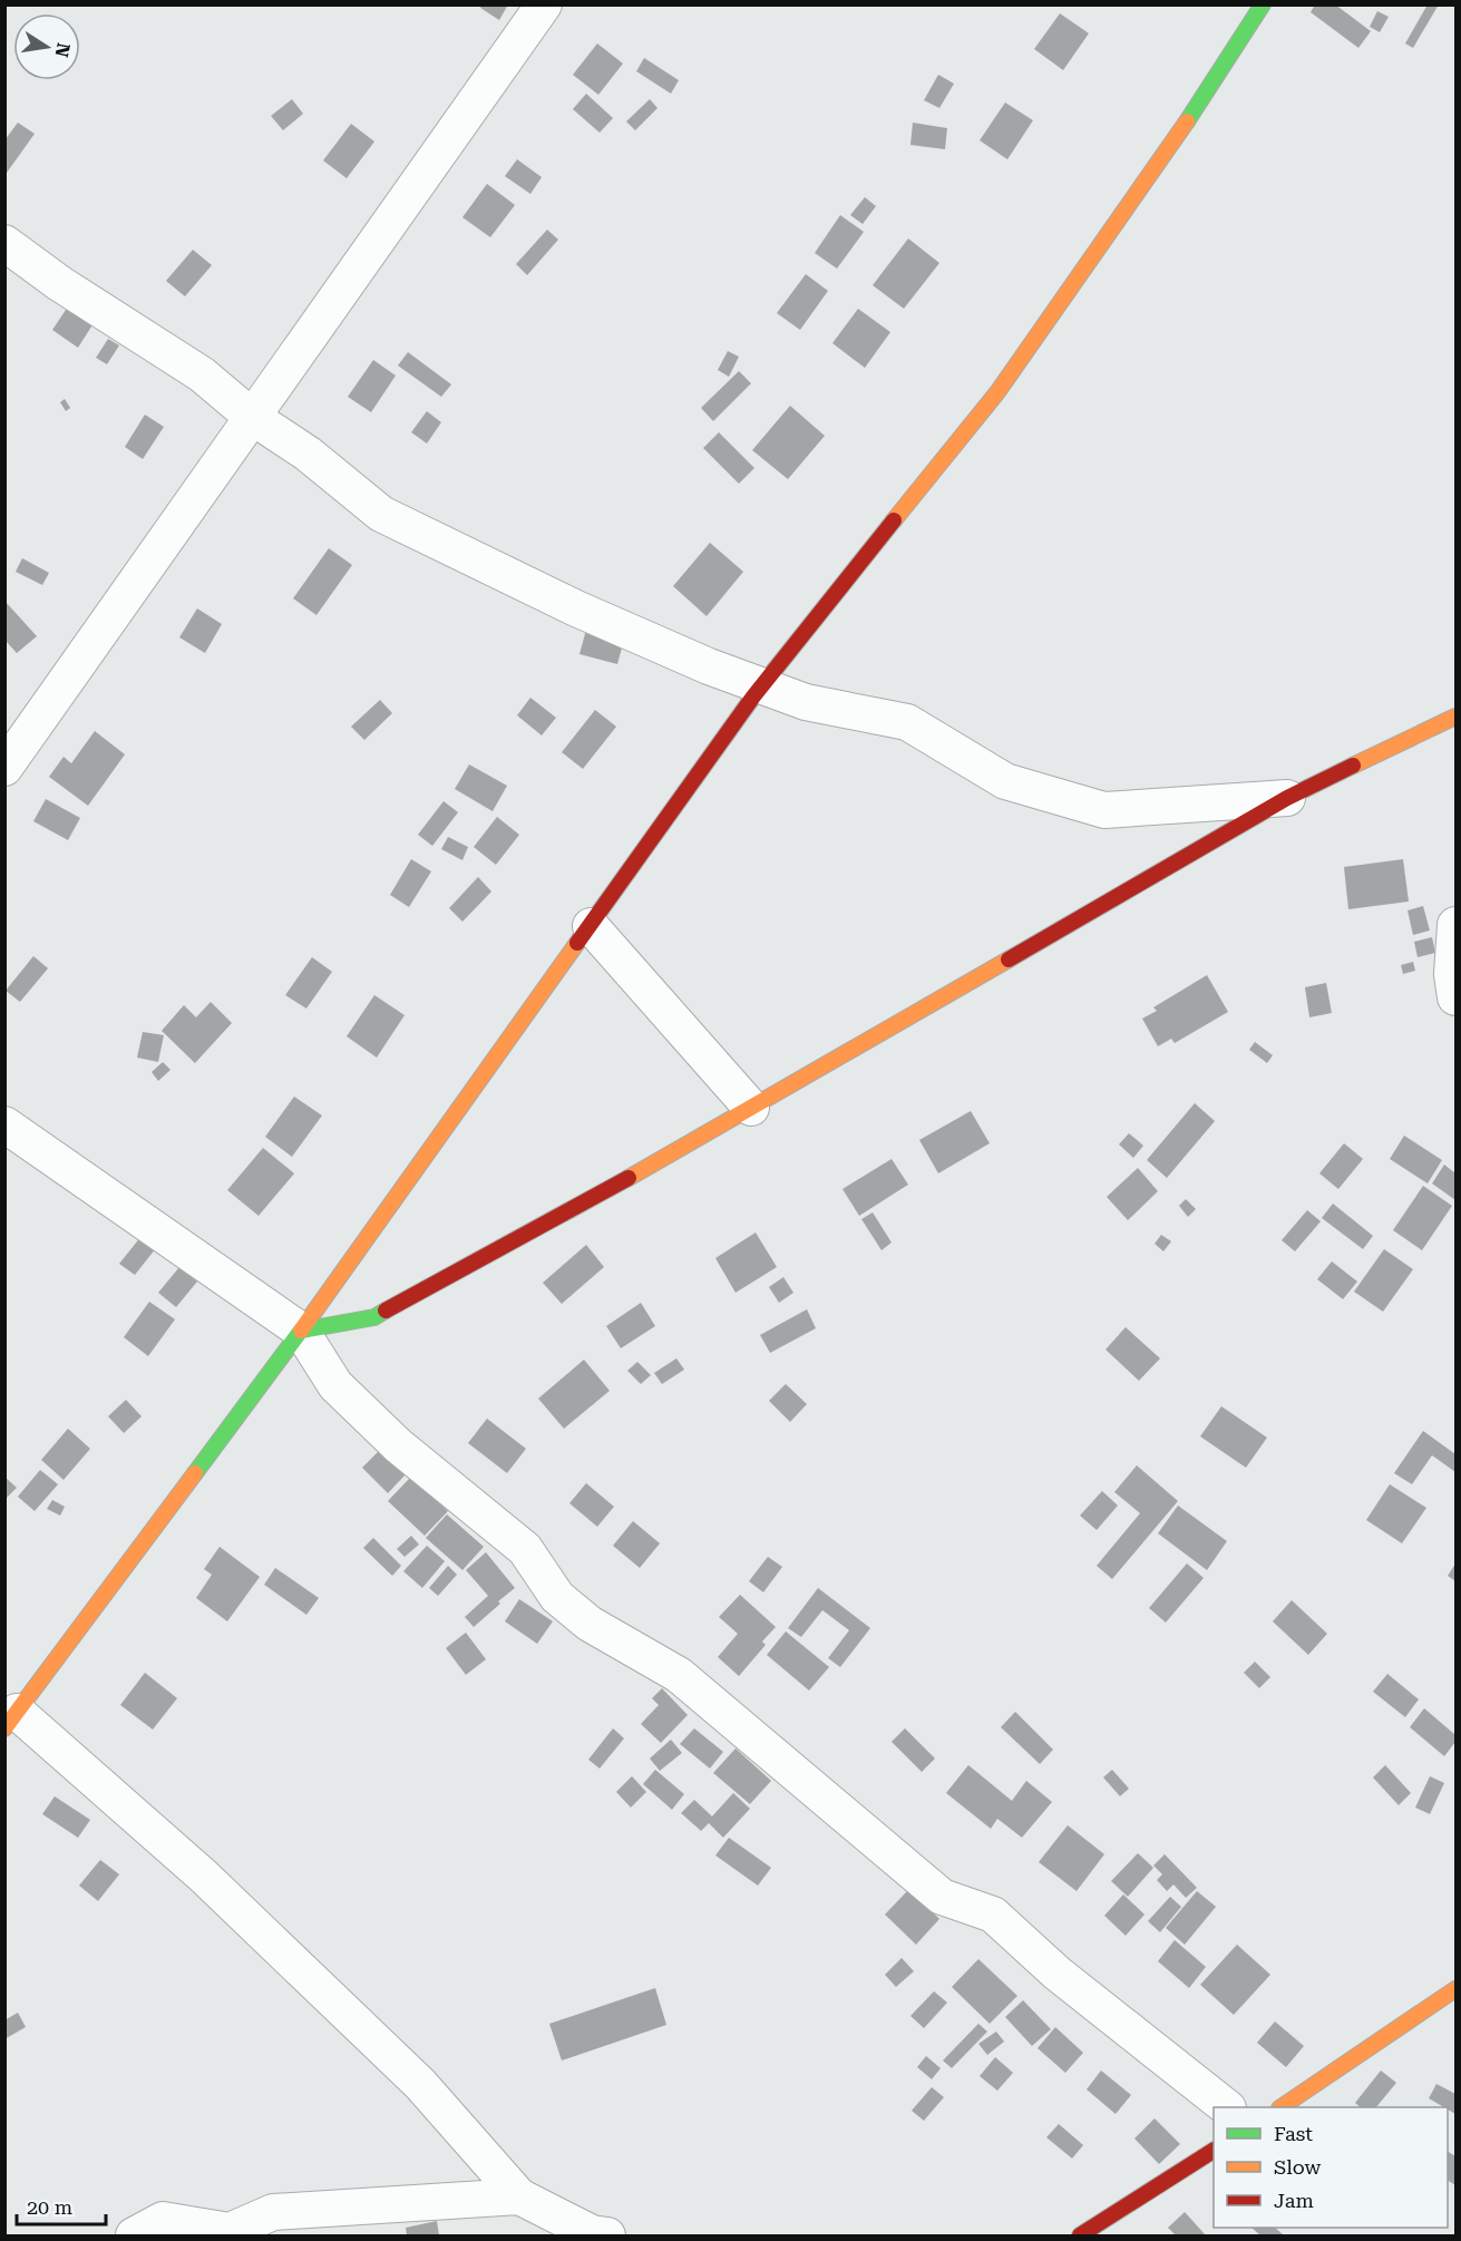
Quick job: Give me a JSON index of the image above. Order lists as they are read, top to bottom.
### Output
{
  "legend": ["Fast", "Slow", "Jam"],
  "scale_bar": "20 m",
  "north": "right"
}
